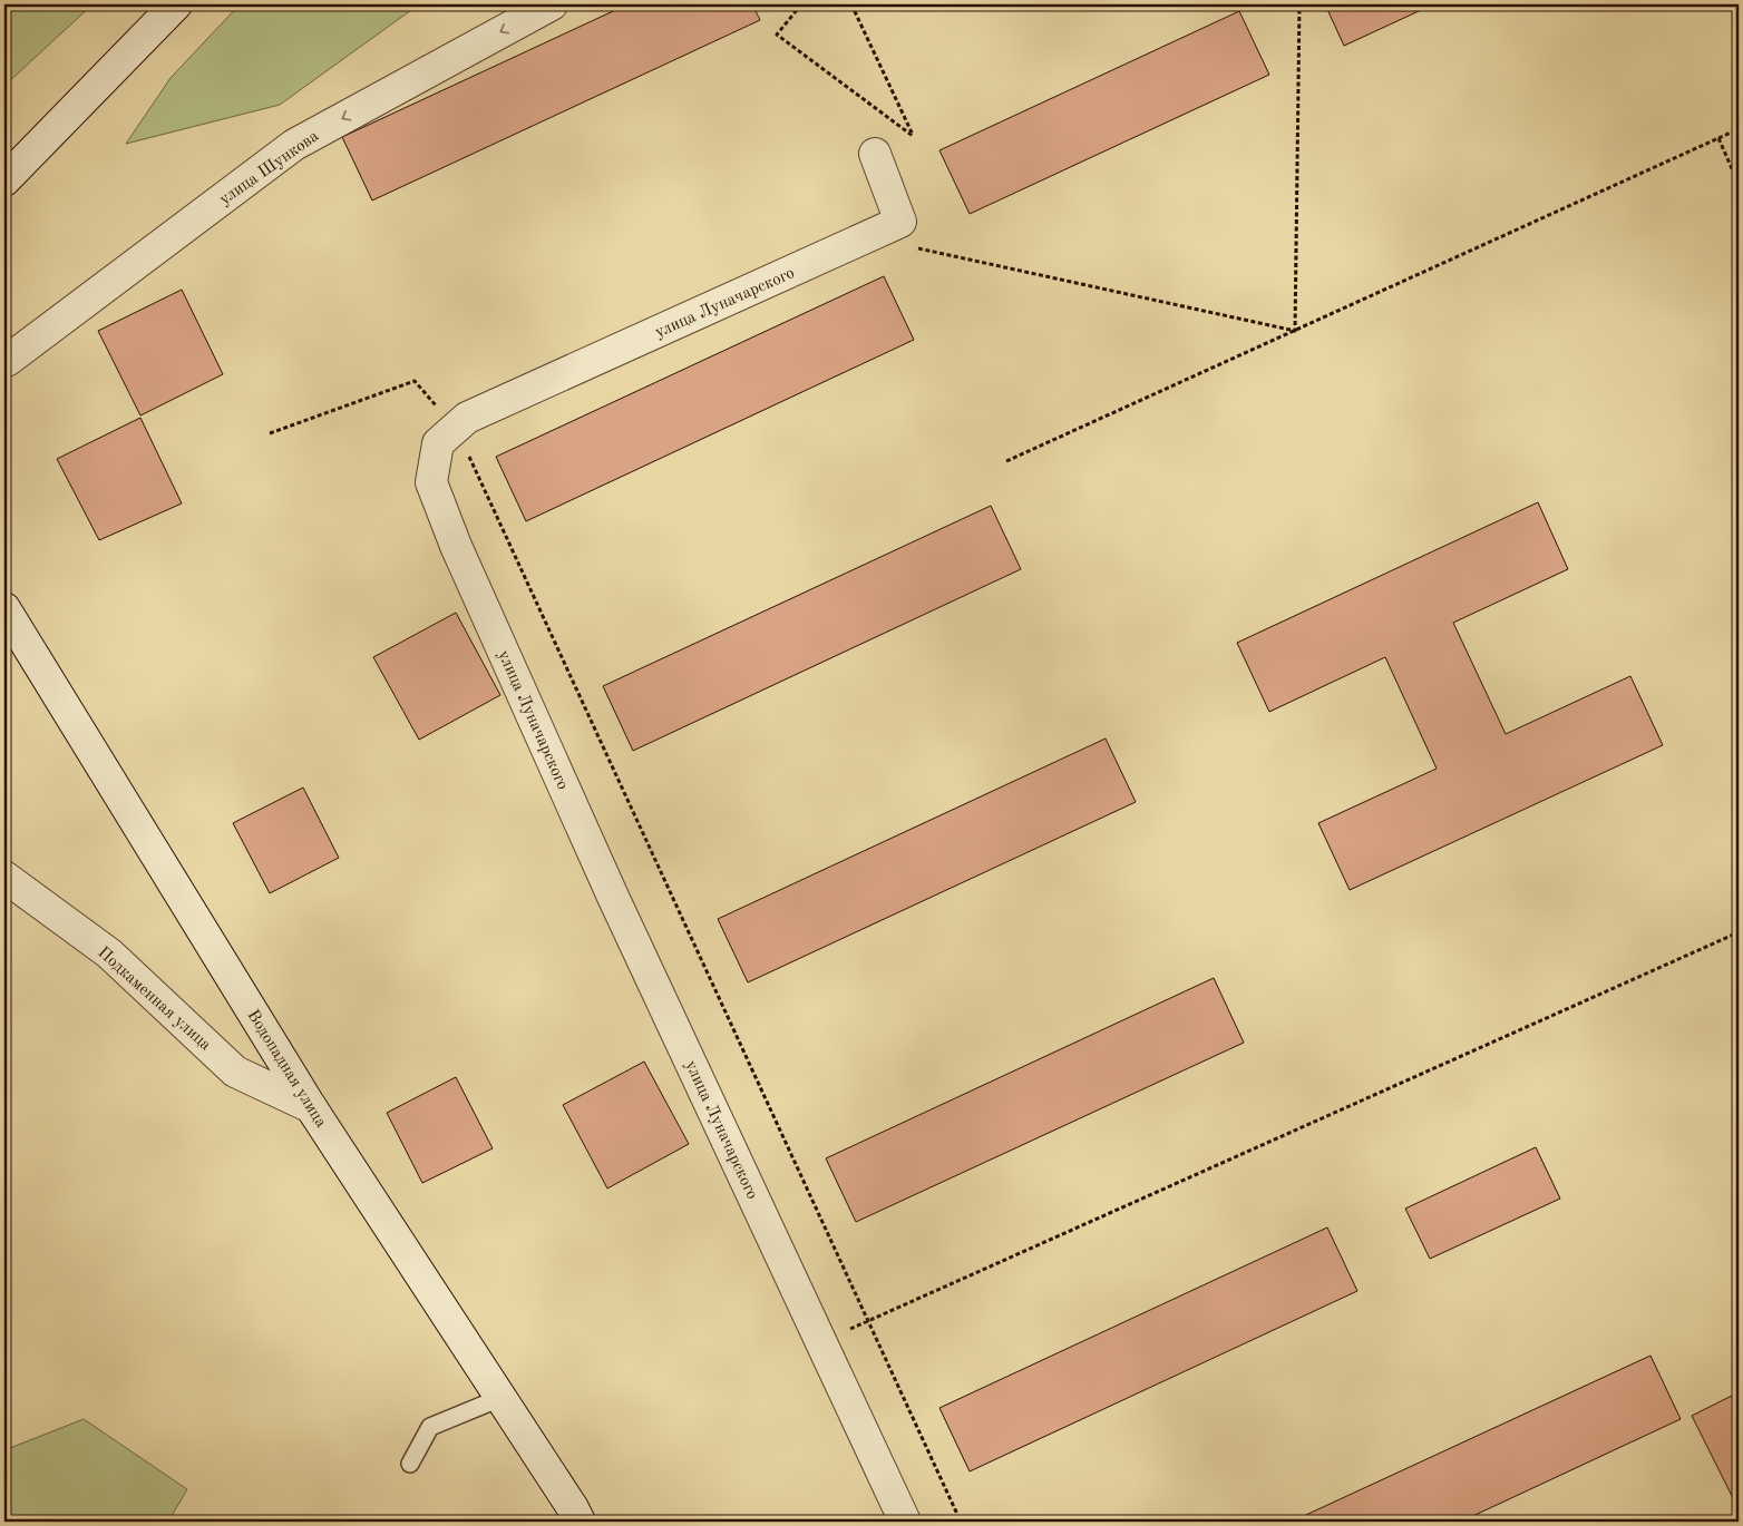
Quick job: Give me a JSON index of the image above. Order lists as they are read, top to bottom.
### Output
{
  "streets": {
    "street": [
      "улица Шункова",
      "улица Луначарского",
      "Подкаменная улица",
      "Водопадная улица"
    ]
  },
  "crossings": [
    ["Подкаменная улица", "Водопадная улица"]
  ]
}
